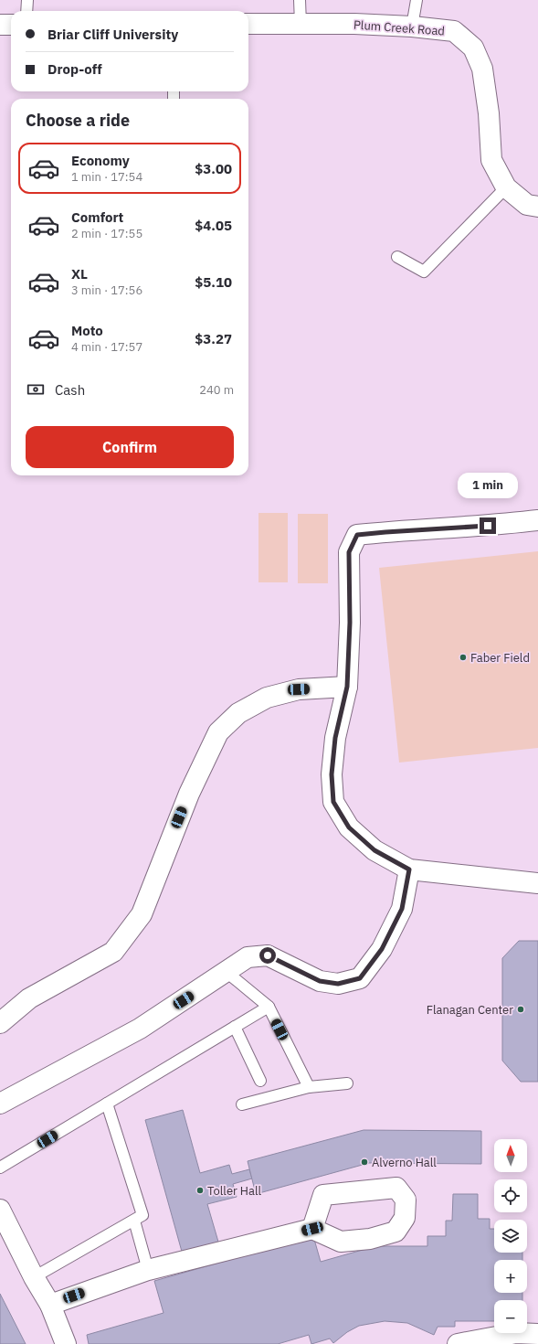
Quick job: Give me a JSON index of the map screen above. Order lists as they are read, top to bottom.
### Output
{
  "streets": {
    "street": ["Plum Creek Road"]
  },
  "places": [
    "Faber Field",
    "Flanagan Center",
    "Alverno Hall",
    "Toller Hall"
  ],
  "north": "top",
  "page": {
    "banner": ["Briar Cliff University", "Drop-off"],
    "heading": "Choose a ride",
    "list": [
      {
        "name": "Economy",
        "note": "1 min · 17:54",
        "value": "$3.00"
      },
      {
        "name": "Comfort",
        "note": "2 min · 17:55",
        "value": "$4.05"
      },
      {
        "name": "XL",
        "note": "3 min · 17:56",
        "value": "$5.10"
      },
      {
        "name": "Moto",
        "note": "4 min · 17:57",
        "value": "$3.27"
      }
    ],
    "pay": ["Cash", "240 m"],
    "buttons": "Confirm",
    "bubble": "1 min",
    "map_buttons": ["+", "−"]
  }
}
